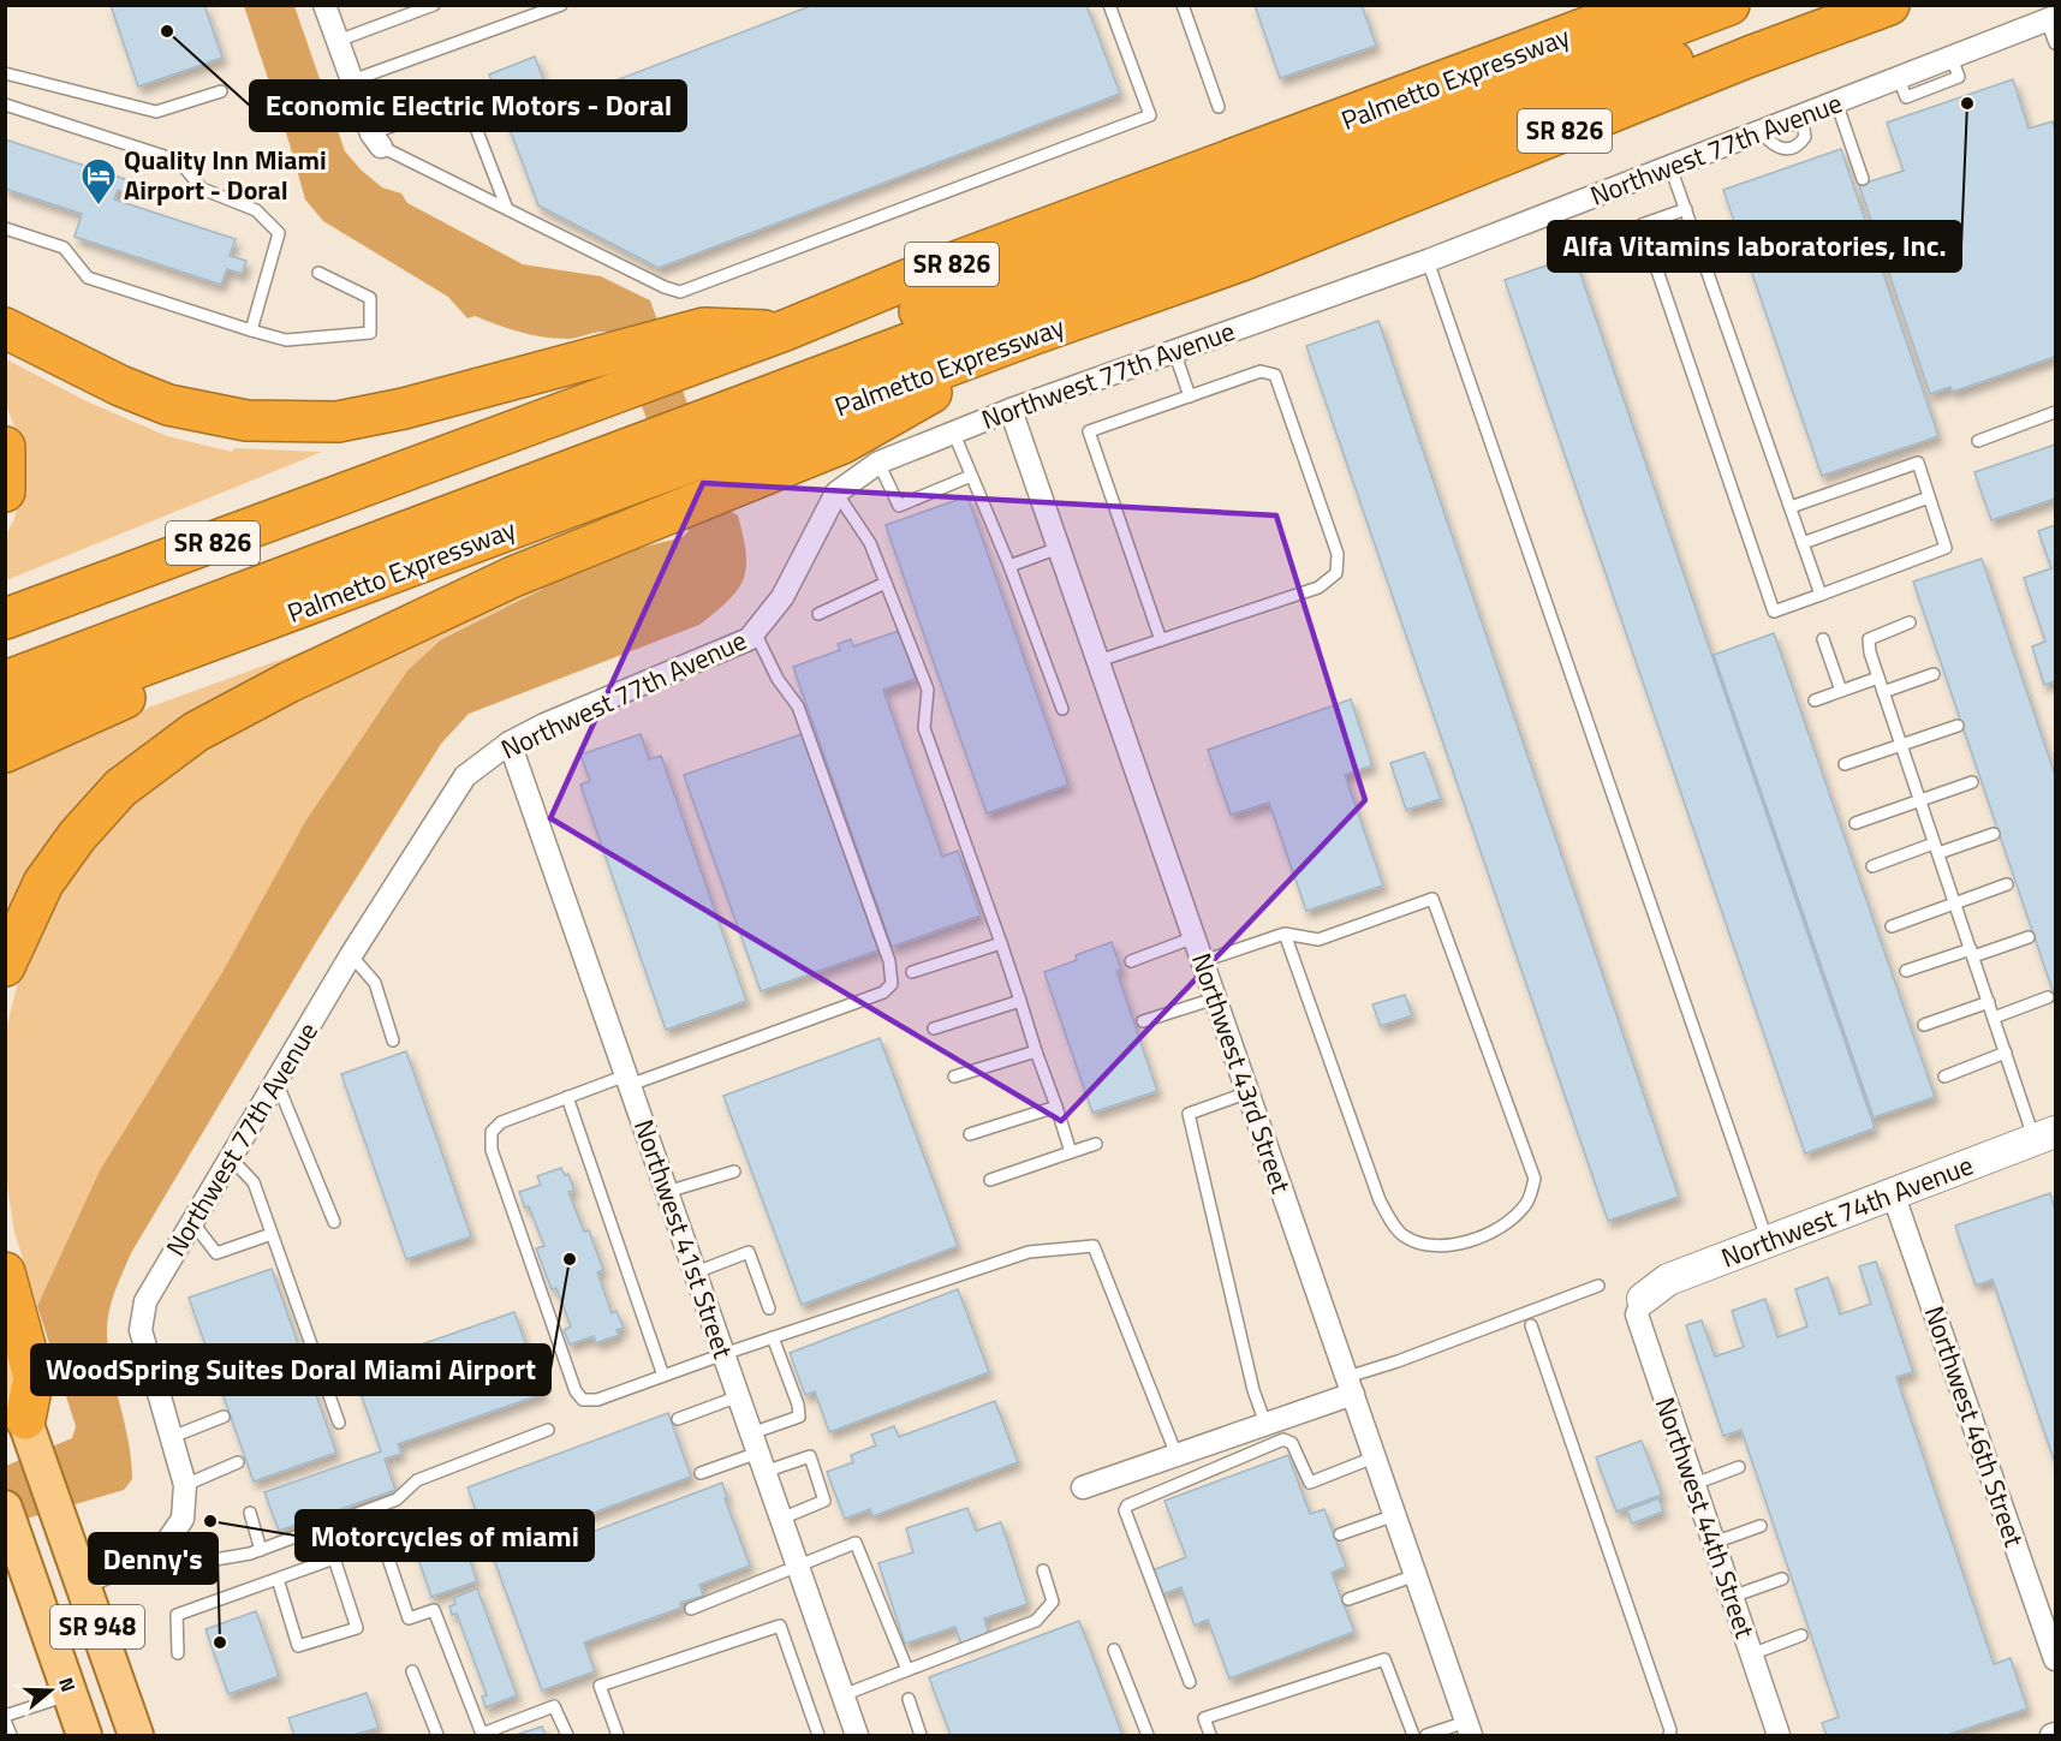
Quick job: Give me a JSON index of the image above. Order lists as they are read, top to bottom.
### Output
{
  "streets": {
    "highway": ["Palmetto Expressway", "SR 826"],
    "main road": ["SR 948"],
    "street": [
      "Northwest 77th Avenue",
      "Northwest 43rd Street",
      "Northwest 74th Avenue",
      "Northwest 41st Street",
      "Northwest 46th Street",
      "Northwest 44th Street"
    ]
  },
  "crossings": [
    ["Northwest 77th Avenue", "Northwest 43rd Street"],
    ["Northwest 77th Avenue", "Northwest 41st Street"],
    ["Northwest 74th Avenue", "Northwest 46th Street"],
    ["Northwest 74th Avenue", "Northwest 44th Street"]
  ],
  "places": {
    "other": [
      "Economic Electric Motors - Doral",
      "Alfa Vitamins laboratories, Inc.",
      "WoodSpring Suites Doral Miami Airport",
      "Motorcycles of miami",
      "Denny's"
    ],
    "hotel": ["Quality Inn Miami Airport - Doral"]
  },
  "north": "right"
}
